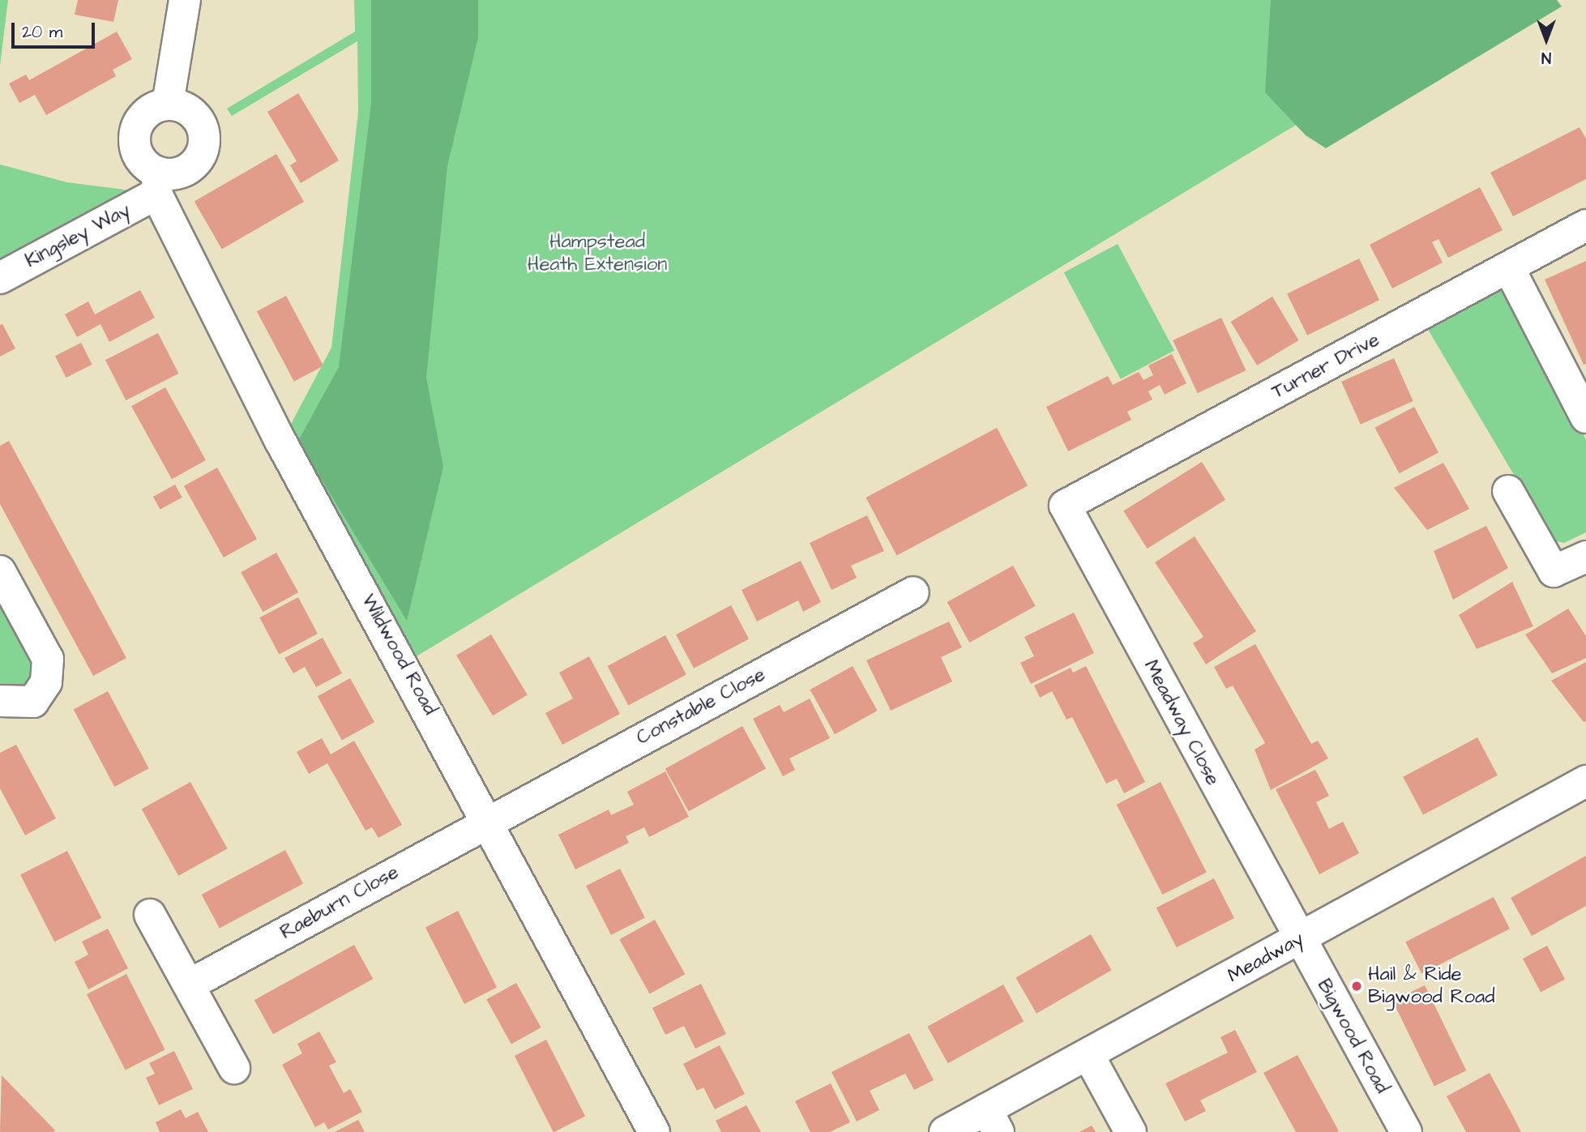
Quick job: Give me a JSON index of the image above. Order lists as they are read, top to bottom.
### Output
{
  "streets": {
    "street": [
      "Kingsley Way",
      "Turner Drive",
      "Wildwood Road",
      "Constable Close",
      "Meadway Close",
      "Raeburn Close",
      "Meadway",
      "Bigwood Road"
    ]
  },
  "crossings": [
    ["Kingsley Way", "Wildwood Road"],
    ["Turner Drive", "Meadway Close"],
    ["Wildwood Road", "Constable Close"],
    ["Wildwood Road", "Raeburn Close"],
    ["Constable Close", "Raeburn Close"],
    ["Meadway Close", "Meadway"],
    ["Meadway Close", "Bigwood Road"],
    ["Meadway", "Bigwood Road"]
  ],
  "parks": ["Hampstead Heath Extension"],
  "places": ["Hail & Ride Bigwood Road"],
  "scale_bar": "20 m",
  "north": "bottom"
}
